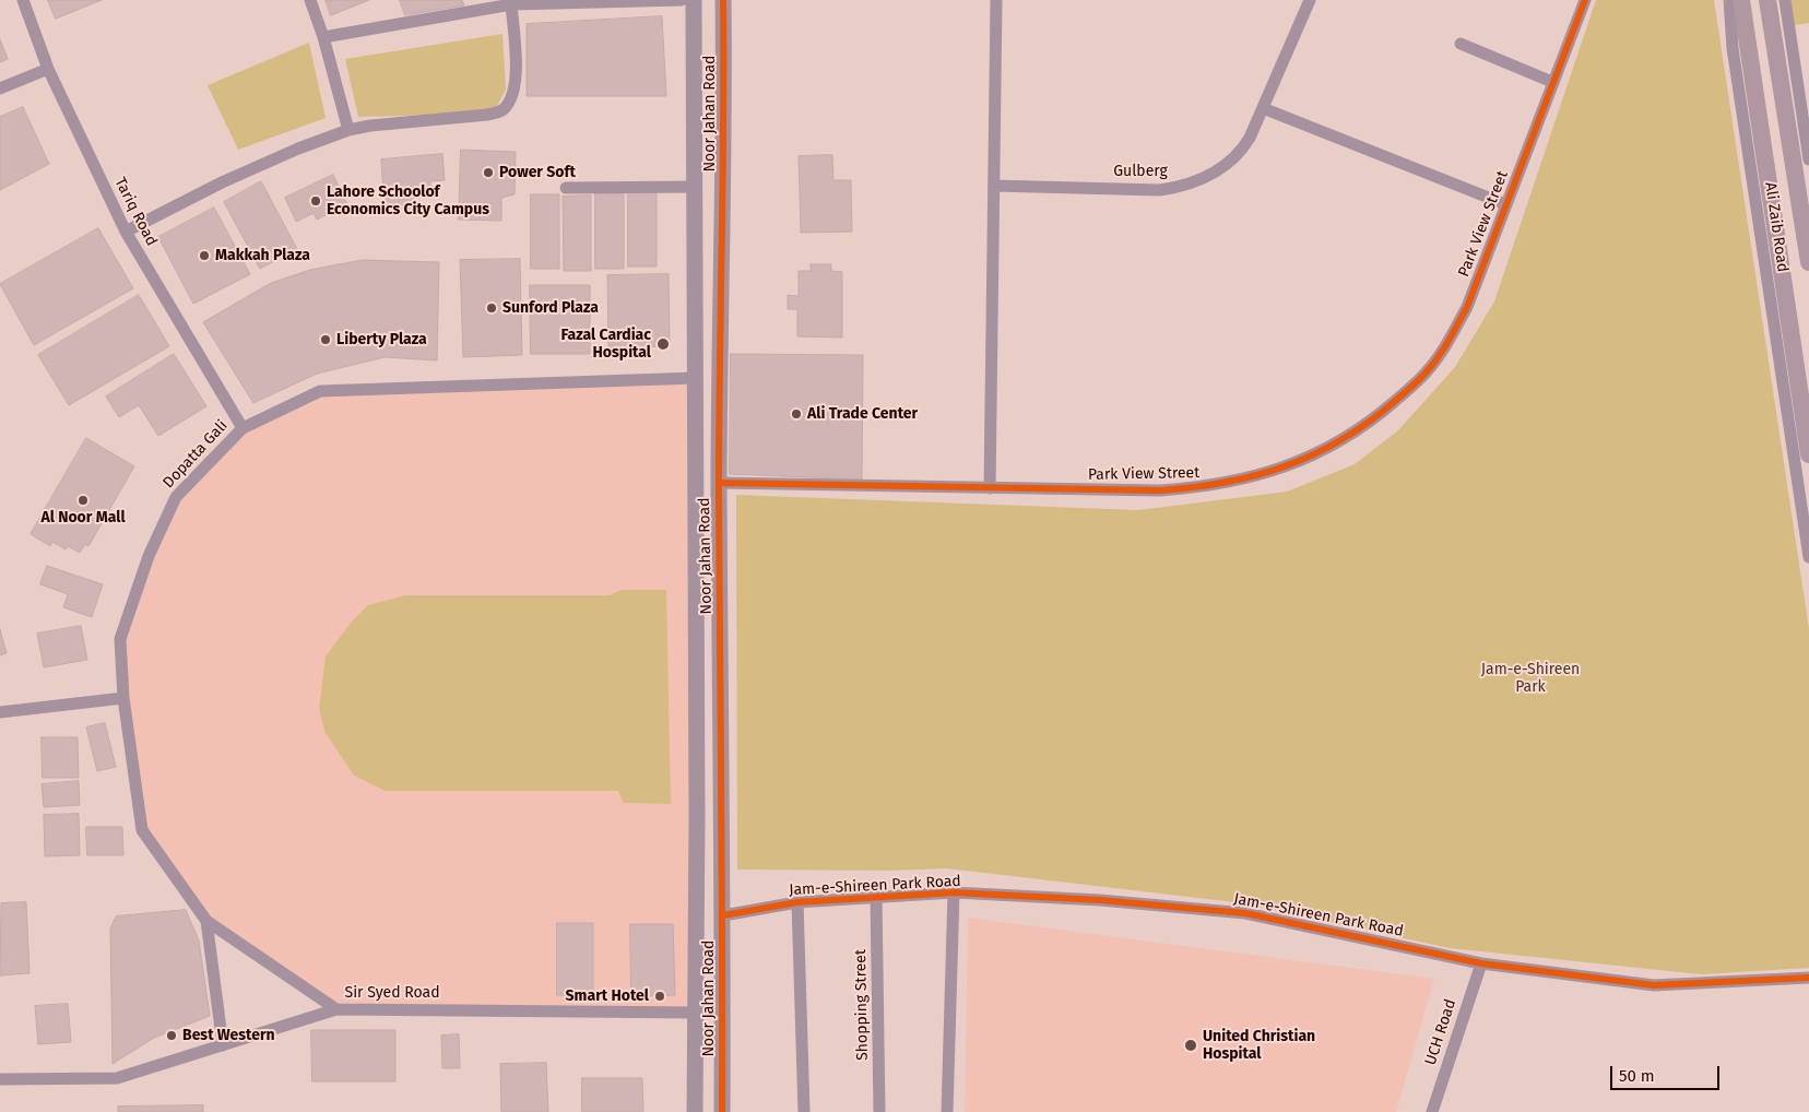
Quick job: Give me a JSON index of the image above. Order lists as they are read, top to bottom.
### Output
{
  "streets": {
    "main road": ["Ali Zaib Road"],
    "street": [
      "Noor Jahan Road",
      "Gulberg",
      "Tariq Road",
      "Park View Street",
      "Dopatta Gali",
      "Jam-e-Shireen Park Road",
      "Sir Syed Road",
      "Shopping Street",
      "UCH Road"
    ]
  },
  "crossings": [
    ["Noor Jahan Road", "Park View Street"],
    ["Noor Jahan Road", "Dopatta Gali"],
    ["Noor Jahan Road", "Jam-e-Shireen Park Road"],
    ["Noor Jahan Road", "Sir Syed Road"],
    ["Tariq Road", "Dopatta Gali"],
    ["Jam-e-Shireen Park Road", "Shopping Street"],
    ["Jam-e-Shireen Park Road", "UCH Road"]
  ],
  "parks": ["Jam-e-Shireen Park"],
  "places": [
    "Power Soft",
    "Lahore Schoolof Economics City Campus",
    "Makkah Plaza",
    "Sunford Plaza",
    "Liberty Plaza",
    "Fazal Cardiac Hospital",
    "Ali Trade Center",
    "Al Noor Mall",
    "Smart Hotel",
    "Best Western",
    "United Christian Hospital"
  ],
  "scale_bar": "50 m"
}
